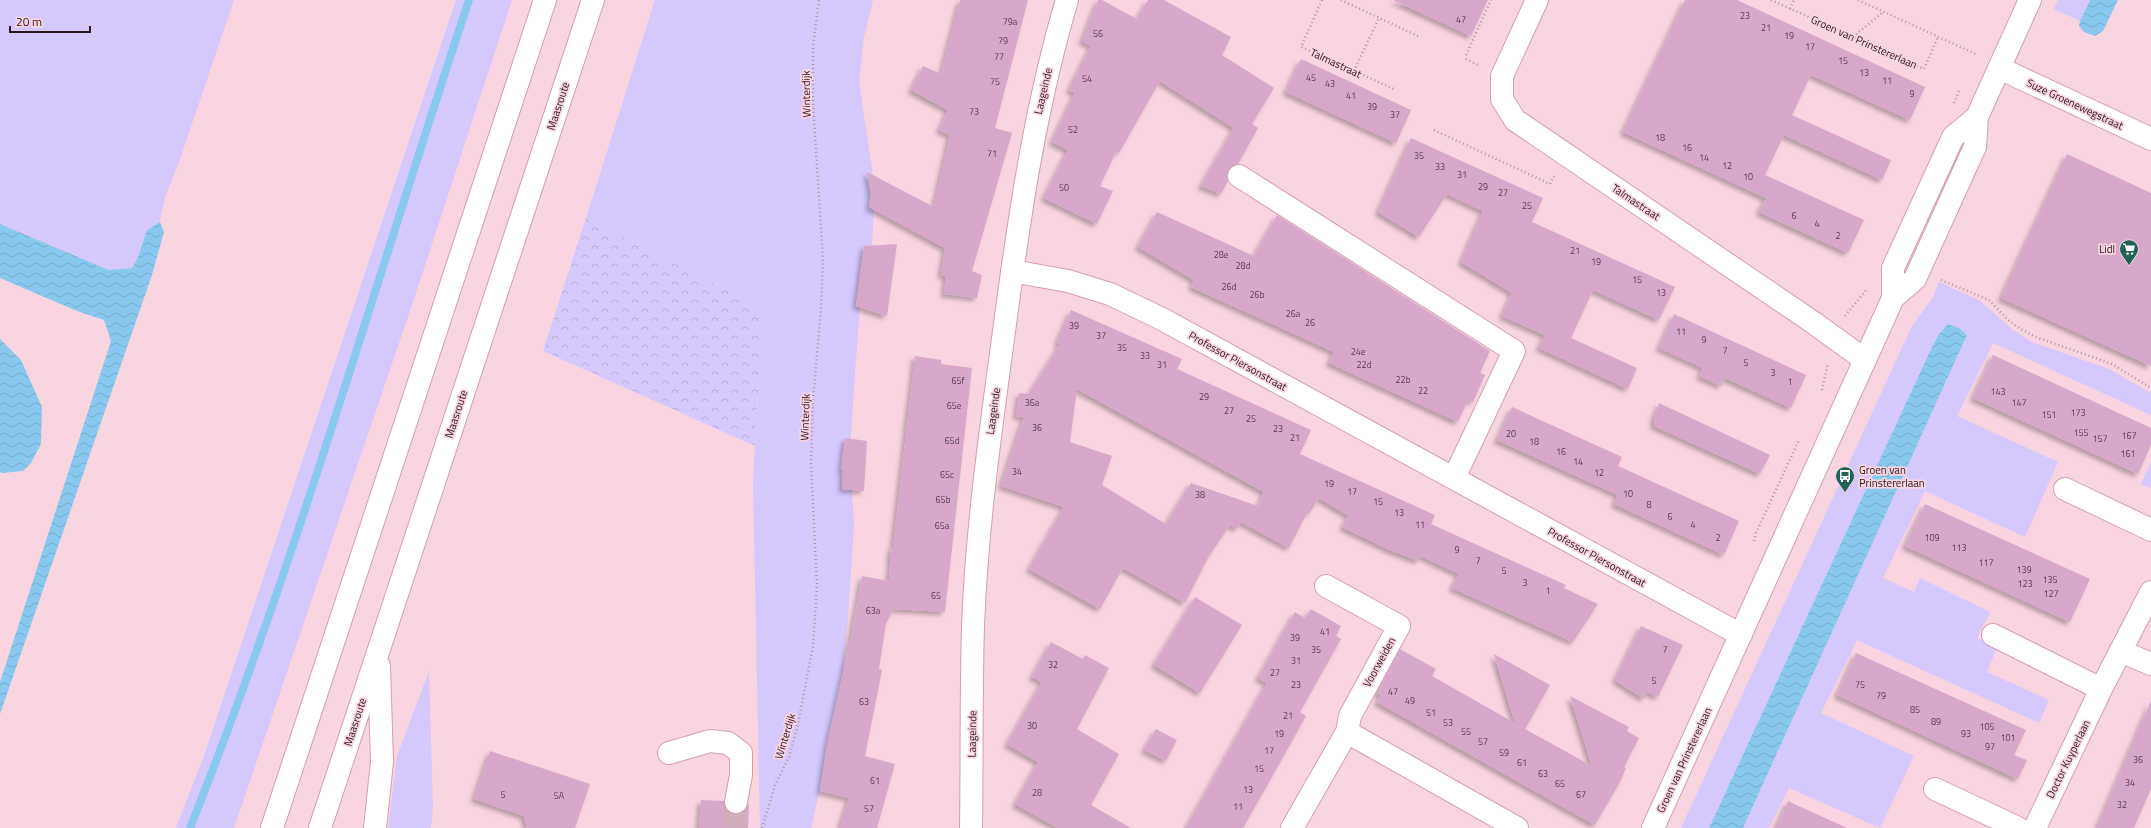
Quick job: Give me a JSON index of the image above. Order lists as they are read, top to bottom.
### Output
{
  "streets": {
    "main road": [
      "Groen van Prinstererlaan",
      "Talmastraat",
      "Laageinde",
      "Suze Groenewegstraat",
      "Maasroute",
      "Professor Piersonstraat",
      "Voorweiden",
      "Doctor Kuyperlaan"
    ],
    "path": ["Winterdijk"]
  },
  "crossings": [
    ["Groen van Prinstererlaan", "Talmastraat"],
    ["Groen van Prinstererlaan", "Suze Groenewegstraat"],
    ["Groen van Prinstererlaan", "Professor Piersonstraat"],
    ["Laageinde", "Professor Piersonstraat"]
  ],
  "places": {
    "supermarket": ["Lidl"],
    "bus stop": ["Groen van Prinstererlaan"]
  },
  "house_numbers": [
    "23",
    "47",
    "79a",
    "21",
    "56",
    "19",
    "79",
    "17",
    "77",
    "15",
    "13",
    "45",
    "54",
    "11",
    "75",
    "43",
    "9",
    "41",
    "39",
    "73",
    "37",
    "52",
    "18",
    "16",
    "71",
    "35",
    "14",
    "12",
    "33",
    "31",
    "10",
    "29",
    "50",
    "27",
    "25",
    "6",
    "4",
    "2",
    "21",
    "28e",
    "19",
    "28d",
    "15",
    "26d",
    "13",
    "26b",
    "26a",
    "26",
    "39",
    "11",
    "37",
    "9",
    "35",
    "7",
    "24e",
    "33",
    "5",
    "31",
    "22d",
    "3",
    "22b",
    "65f",
    "1",
    "22",
    "143",
    "29",
    "36a",
    "147",
    "65e",
    "27",
    "173",
    "151",
    "25",
    "36",
    "23",
    "155",
    "20",
    "167",
    "21",
    "157",
    "65d",
    "18",
    "16",
    "161",
    "14",
    "34",
    "12",
    "65c",
    "19",
    "17",
    "10",
    "38",
    "65b",
    "15",
    "8",
    "13",
    "6",
    "11",
    "4",
    "65a",
    "2",
    "109",
    "113",
    "9",
    "7",
    "117",
    "139",
    "5",
    "135",
    "3",
    "123",
    "1",
    "127",
    "65",
    "63a",
    "41",
    "39",
    "35",
    "7",
    "31",
    "32",
    "27",
    "5",
    "23",
    "75",
    "47",
    "79",
    "49",
    "63",
    "85",
    "51",
    "21",
    "89",
    "53",
    "30",
    "105",
    "55",
    "19",
    "93",
    "101",
    "57",
    "97",
    "17",
    "59",
    "36",
    "61",
    "15",
    "63",
    "61",
    "34",
    "65",
    "13",
    "28",
    "5",
    "67",
    "5A",
    "32",
    "11",
    "57"
  ],
  "scale_bar": "20 m"
}
